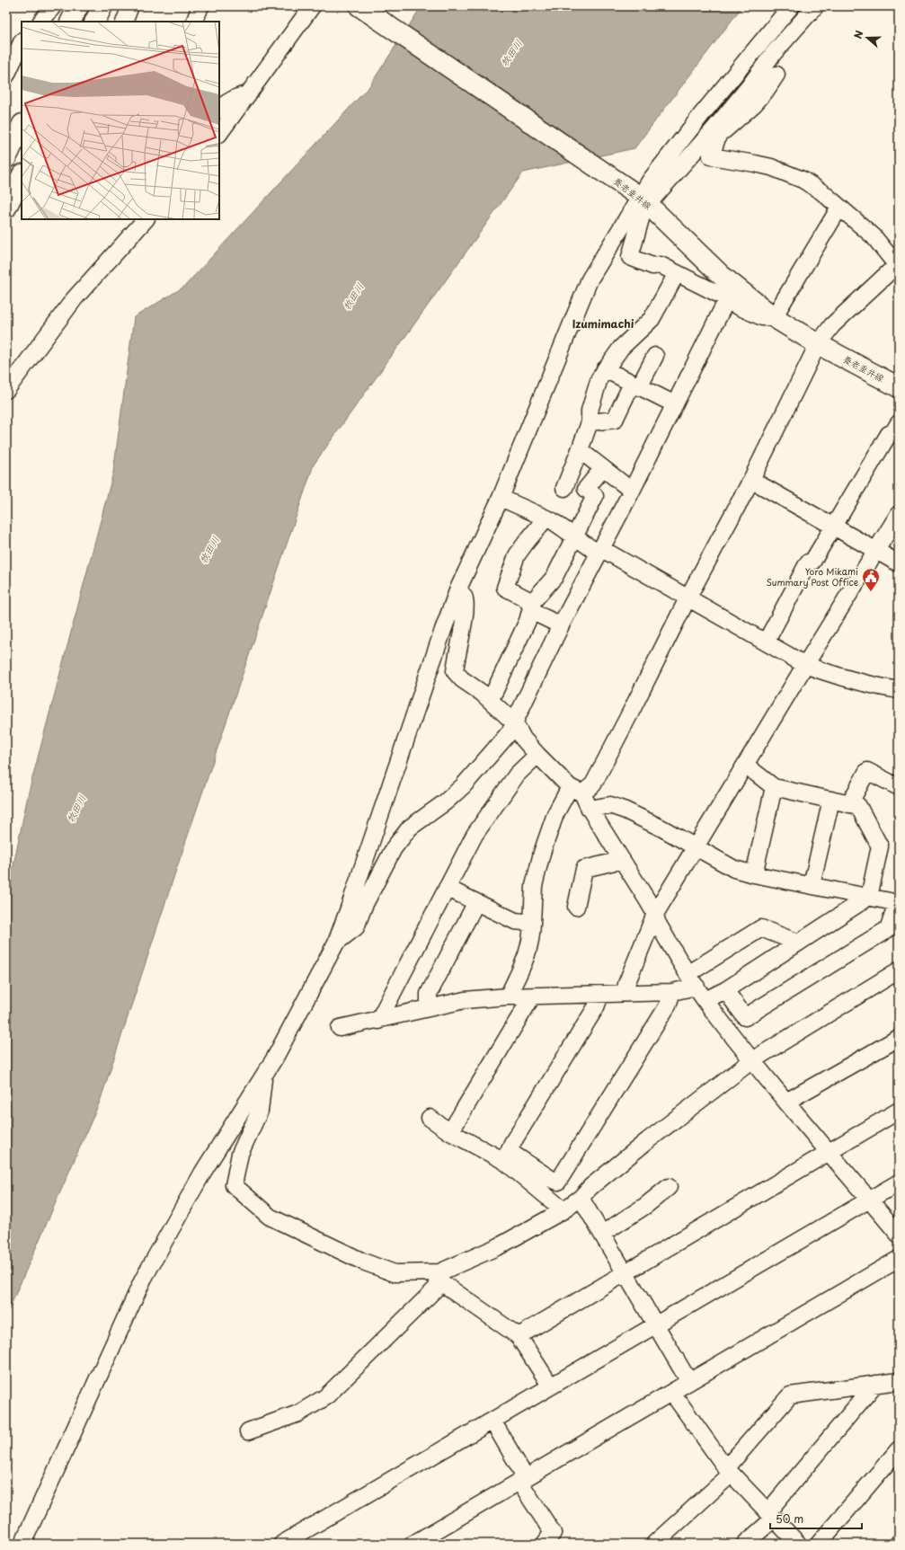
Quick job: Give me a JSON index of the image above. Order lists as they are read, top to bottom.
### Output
{
  "streets": {
    "main road": ["養老垂井線"]
  },
  "districts": ["Izumimachi"],
  "water": ["牧田川"],
  "places": {
    "public building": ["Yoro Mikami Summary Post Office"]
  },
  "scale_bar": "50 m",
  "north": "left"
}
